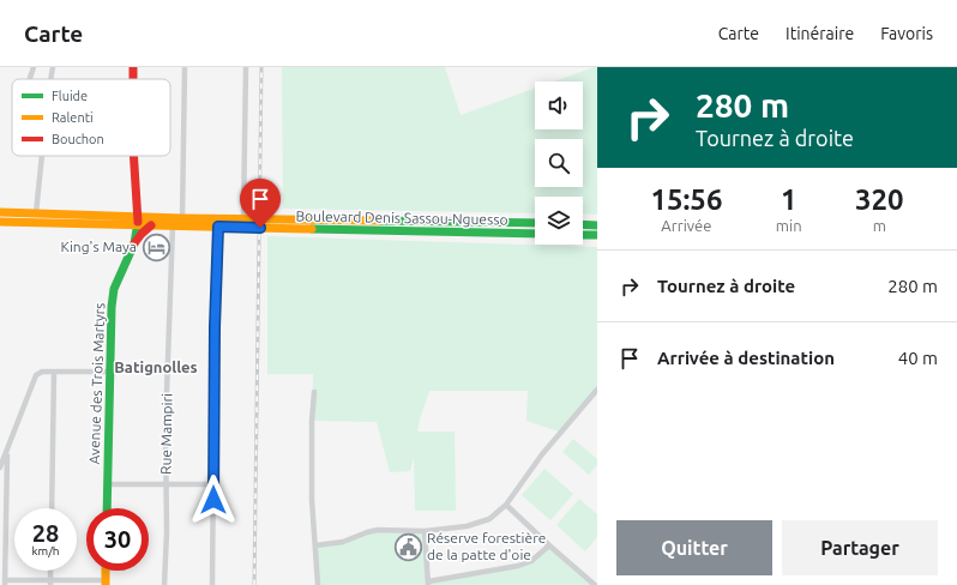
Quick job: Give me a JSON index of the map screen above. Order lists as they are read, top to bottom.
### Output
{
  "streets": {
    "main road": ["Boulevard Denis Sassou-Nguesso", "Avenue des Trois Martyrs"],
    "street": ["Rue Mampiri"]
  },
  "crossings": [
    ["Boulevard Denis Sassou-Nguesso", "Avenue des Trois Martyrs"],
    ["Boulevard Denis Sassou-Nguesso", "Rue Mampiri"]
  ],
  "districts": ["Batignolles"],
  "places": {
    "hotel": ["King's Maya"],
    "public building": ["Réserve forestière de la patte d'oie"]
  },
  "legend": ["Fluide", "Ralenti", "Bouchon"],
  "page": {
    "header": "Carte",
    "nav": ["Carte", "Itinéraire", "Favoris"],
    "turn": ["280 m", "Tournez à droite"],
    "eta": [
      "15:56",
      "Arrivée",
      "1",
      "min",
      "320",
      "m"
    ],
    "list": [
      {
        "name": "Tournez à droite",
        "value": "280 m"
      },
      {
        "name": "Arrivée à destination",
        "value": "40 m"
      }
    ],
    "speed": "28 km/h",
    "limit": "30",
    "buttons": ["Quitter", "Partager"]
  }
}
